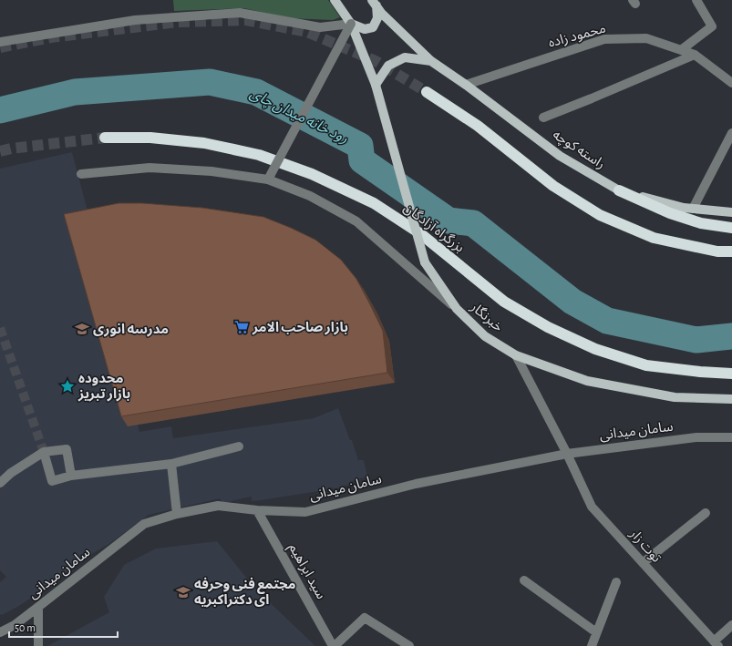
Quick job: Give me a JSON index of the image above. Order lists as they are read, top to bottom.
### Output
{
  "streets": {
    "highway": ["بزرگراه آزادگان"],
    "main road": ["راسته کوچه", "خبرنگار"],
    "street": [
      "محمود زاده",
      "سامان میدانی",
      "توت زار",
      "سید ابراهیم"
    ]
  },
  "crossings": [
    ["محمود زاده", "راسته کوچه"],
    ["خبرنگار", "توت زار"],
    ["سامان میدانی", "توت زار"],
    ["سامان میدانی", "سید ابراهیم"]
  ],
  "water": ["رود خانه میدان چای"],
  "places": {
    "supermarket": ["بازار صاحب الامر"],
    "school or university": ["مدرسه انوری", "مجتمع فنی وحرفه ای دکتراکبریه"],
    "place": ["محدوده بازار تبریز"]
  },
  "scale_bar": "50 m"
}
